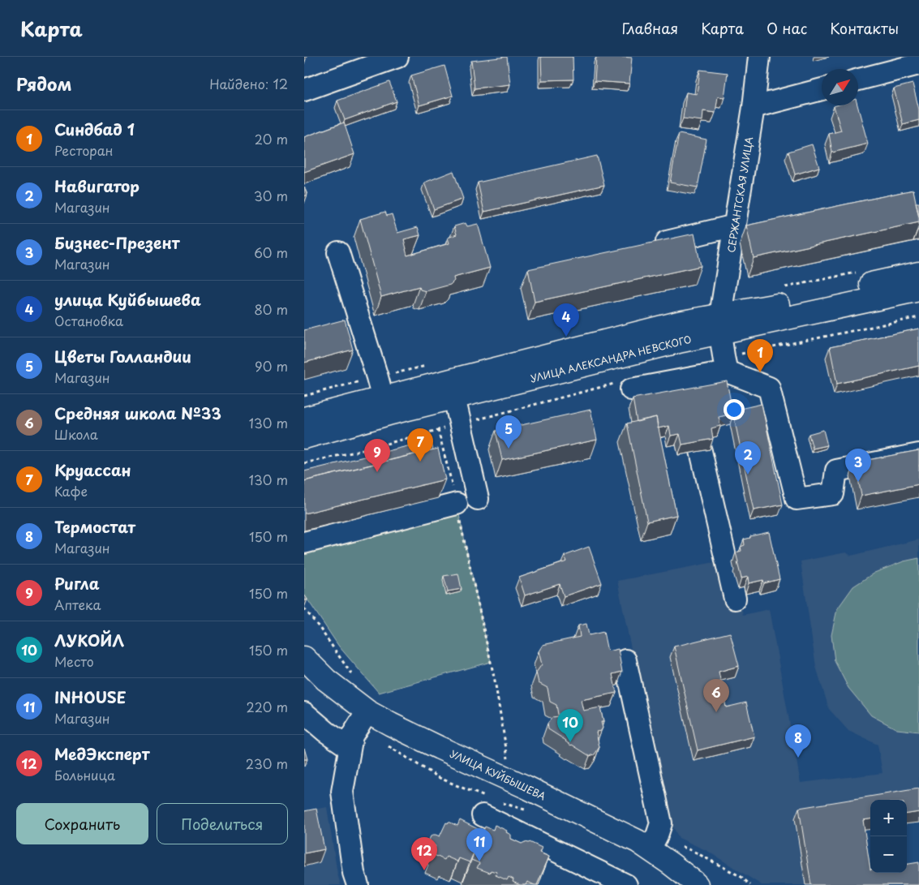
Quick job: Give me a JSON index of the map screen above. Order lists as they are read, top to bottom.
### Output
{
  "streets": {
    "main road": ["УЛИЦА АЛЕКСАНДРА НЕВСКОГО", "УЛИЦА КУЙБЫШЕВА"],
    "street": ["СЕРЖАНТСКАЯ УЛИЦА"]
  },
  "crossings": [
    ["СЕРЖАНТСКАЯ УЛИЦА", "УЛИЦА АЛЕКСАНДРА НЕВСКОГО"]
  ],
  "north": "top right",
  "page": {
    "header": "Карта",
    "nav": [
      "Главная",
      "Карта",
      "О нас",
      "Контакты"
    ],
    "heading": ["Рядом", "Найдено: 12"],
    "list": [
      {
        "mark": "1",
        "name": "Синдбад 1",
        "note": "Ресторан",
        "value": "20 m"
      },
      {
        "mark": "2",
        "name": "Навигатор",
        "note": "Магазин",
        "value": "30 m"
      },
      {
        "mark": "3",
        "name": "Бизнес-Презент",
        "note": "Магазин",
        "value": "60 m"
      },
      {
        "mark": "4",
        "name": "улица Куйбышева",
        "note": "Остановка",
        "value": "80 m"
      },
      {
        "mark": "5",
        "name": "Цветы Голландии",
        "note": "Магазин",
        "value": "90 m"
      },
      {
        "mark": "6",
        "name": "Средняя школа №33",
        "note": "Школа",
        "value": "130 m"
      },
      {
        "mark": "7",
        "name": "Круассан",
        "note": "Кафе",
        "value": "130 m"
      },
      {
        "mark": "8",
        "name": "Термостат",
        "note": "Магазин",
        "value": "150 m"
      },
      {
        "mark": "9",
        "name": "Ригла",
        "note": "Аптека",
        "value": "150 m"
      },
      {
        "mark": "10",
        "name": "ЛУКОЙЛ",
        "note": "Место",
        "value": "150 m"
      },
      {
        "mark": "11",
        "name": "INHOUSE",
        "note": "Магазин",
        "value": "220 m"
      },
      {
        "mark": "12",
        "name": "МедЭксперт",
        "note": "Больница",
        "value": "230 m"
      }
    ],
    "pins": [
      "4",
      "1",
      "5",
      "7",
      "9",
      "2",
      "3",
      "6",
      "10",
      "8",
      "11",
      "12"
    ],
    "buttons": ["Сохранить", "Поделиться"],
    "map_buttons": ["+", "−"]
  }
}
